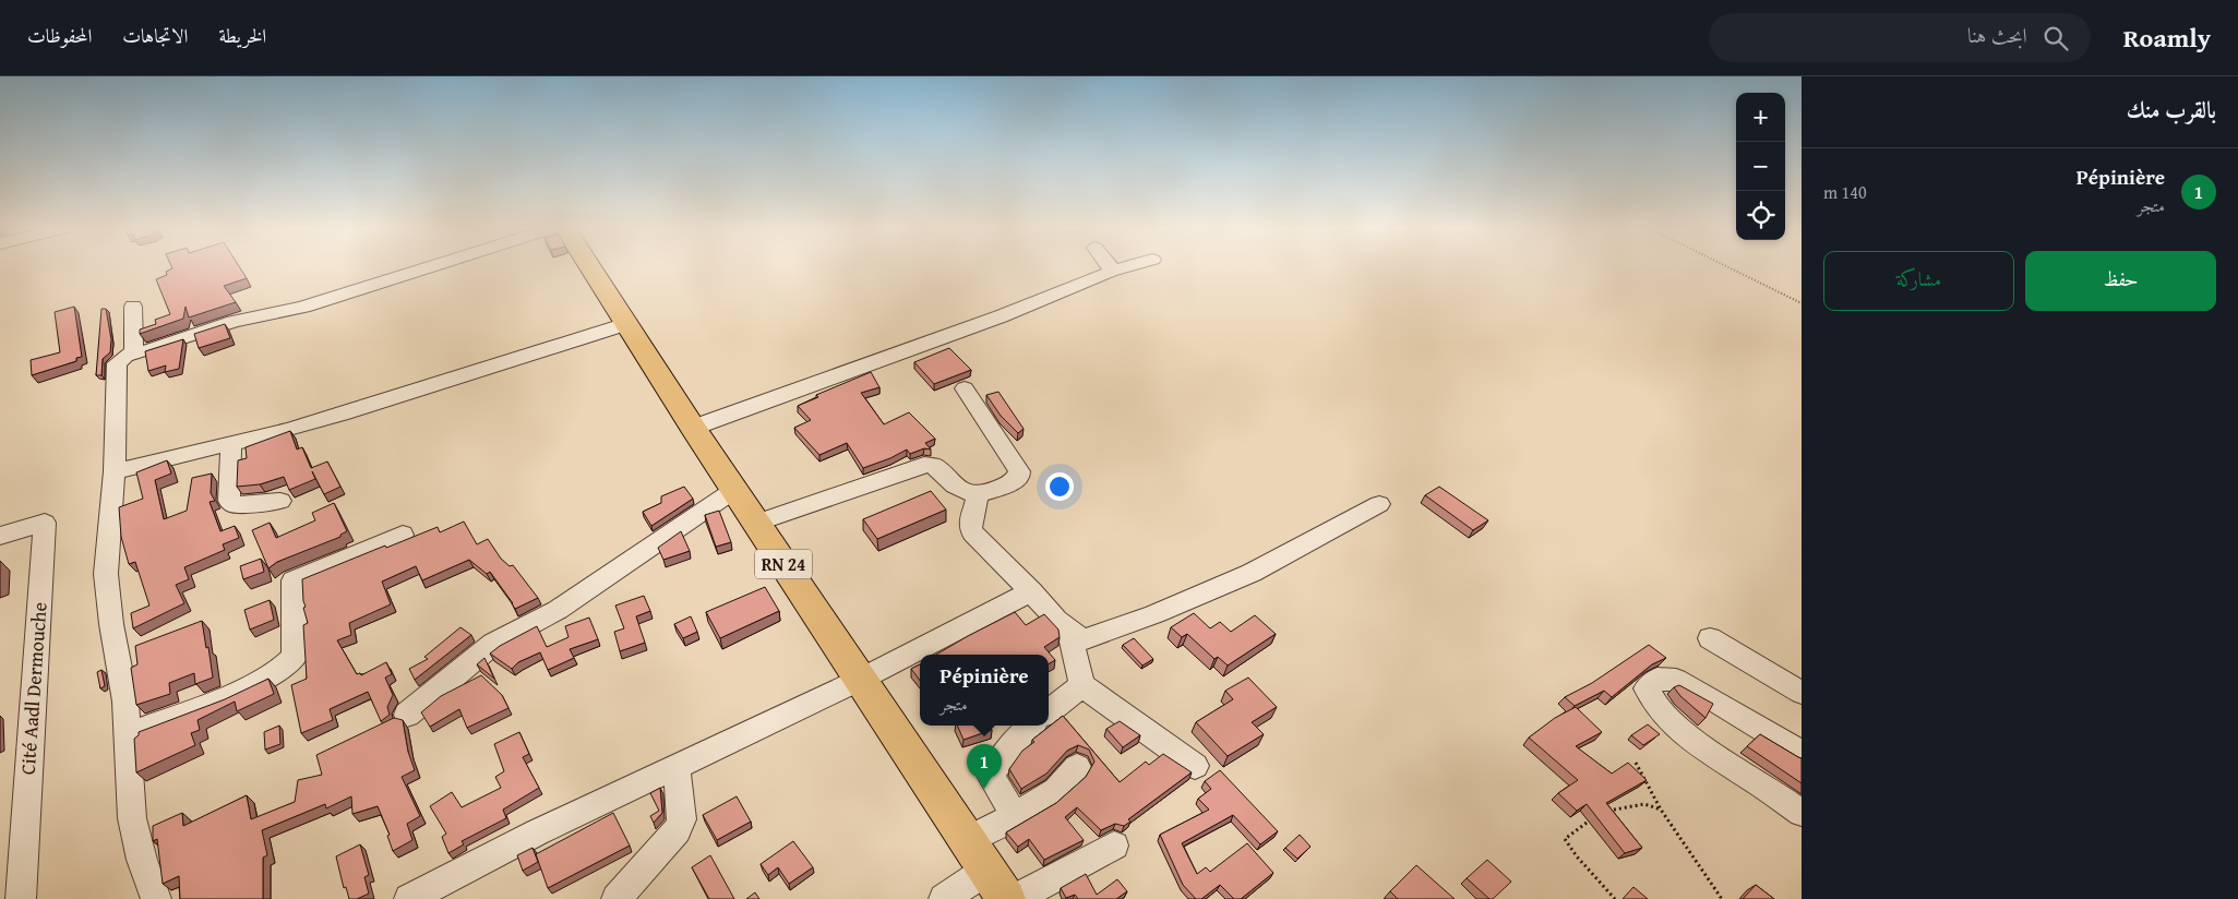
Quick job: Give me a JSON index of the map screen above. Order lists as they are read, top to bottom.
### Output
{
  "streets": {
    "main road": ["RN 24"],
    "street": ["Cité Aadl Dermouche"]
  },
  "page": {
    "header": "Roamly",
    "search": "ابحث هنا",
    "nav": ["الخريطة", "الاتجاهات", "المحفوظات"],
    "heading": "بالقرب منك",
    "map_buttons": ["+", "−"],
    "list": [
      {
        "mark": "1",
        "name": "Pépinière",
        "note": "متجر",
        "value": "140 m"
      }
    ],
    "buttons": ["حفظ", "مشاركة"],
    "popup": ["Pépinière", "متجر"],
    "pins": "1"
  }
}
